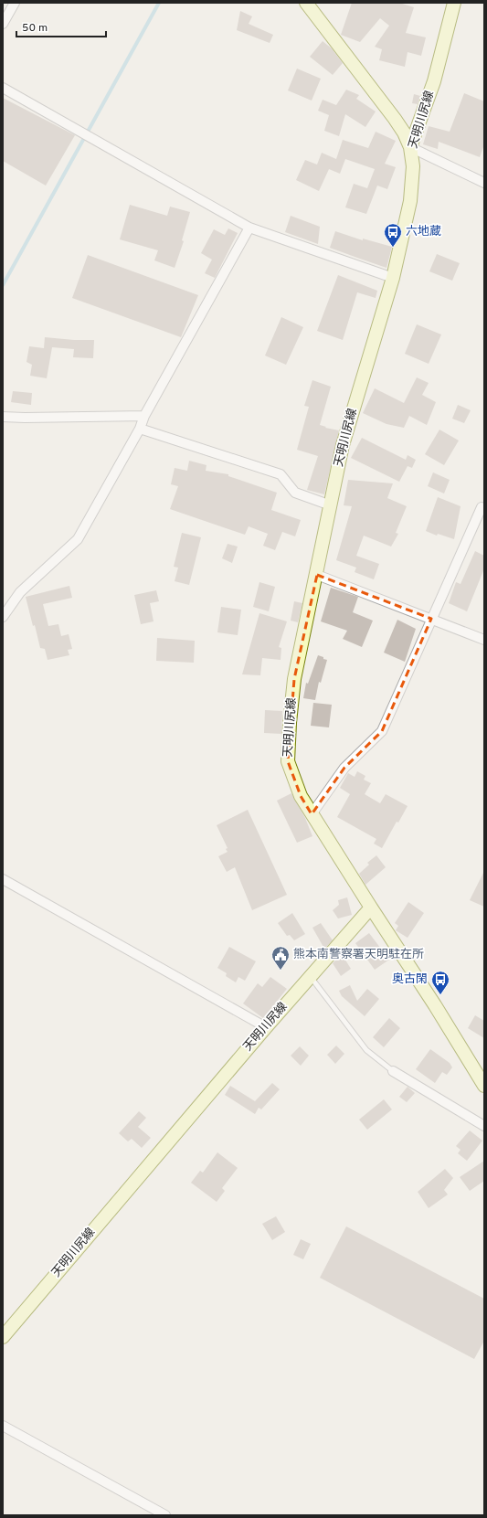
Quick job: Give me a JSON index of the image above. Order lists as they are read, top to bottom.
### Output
{
  "streets": {
    "main road": ["天明川尻線"]
  },
  "places": {
    "bus stop": ["六地蔵", "奥古閑"],
    "public building": ["熊本南警察署天明駐在所"]
  },
  "scale_bar": "50 m"
}
